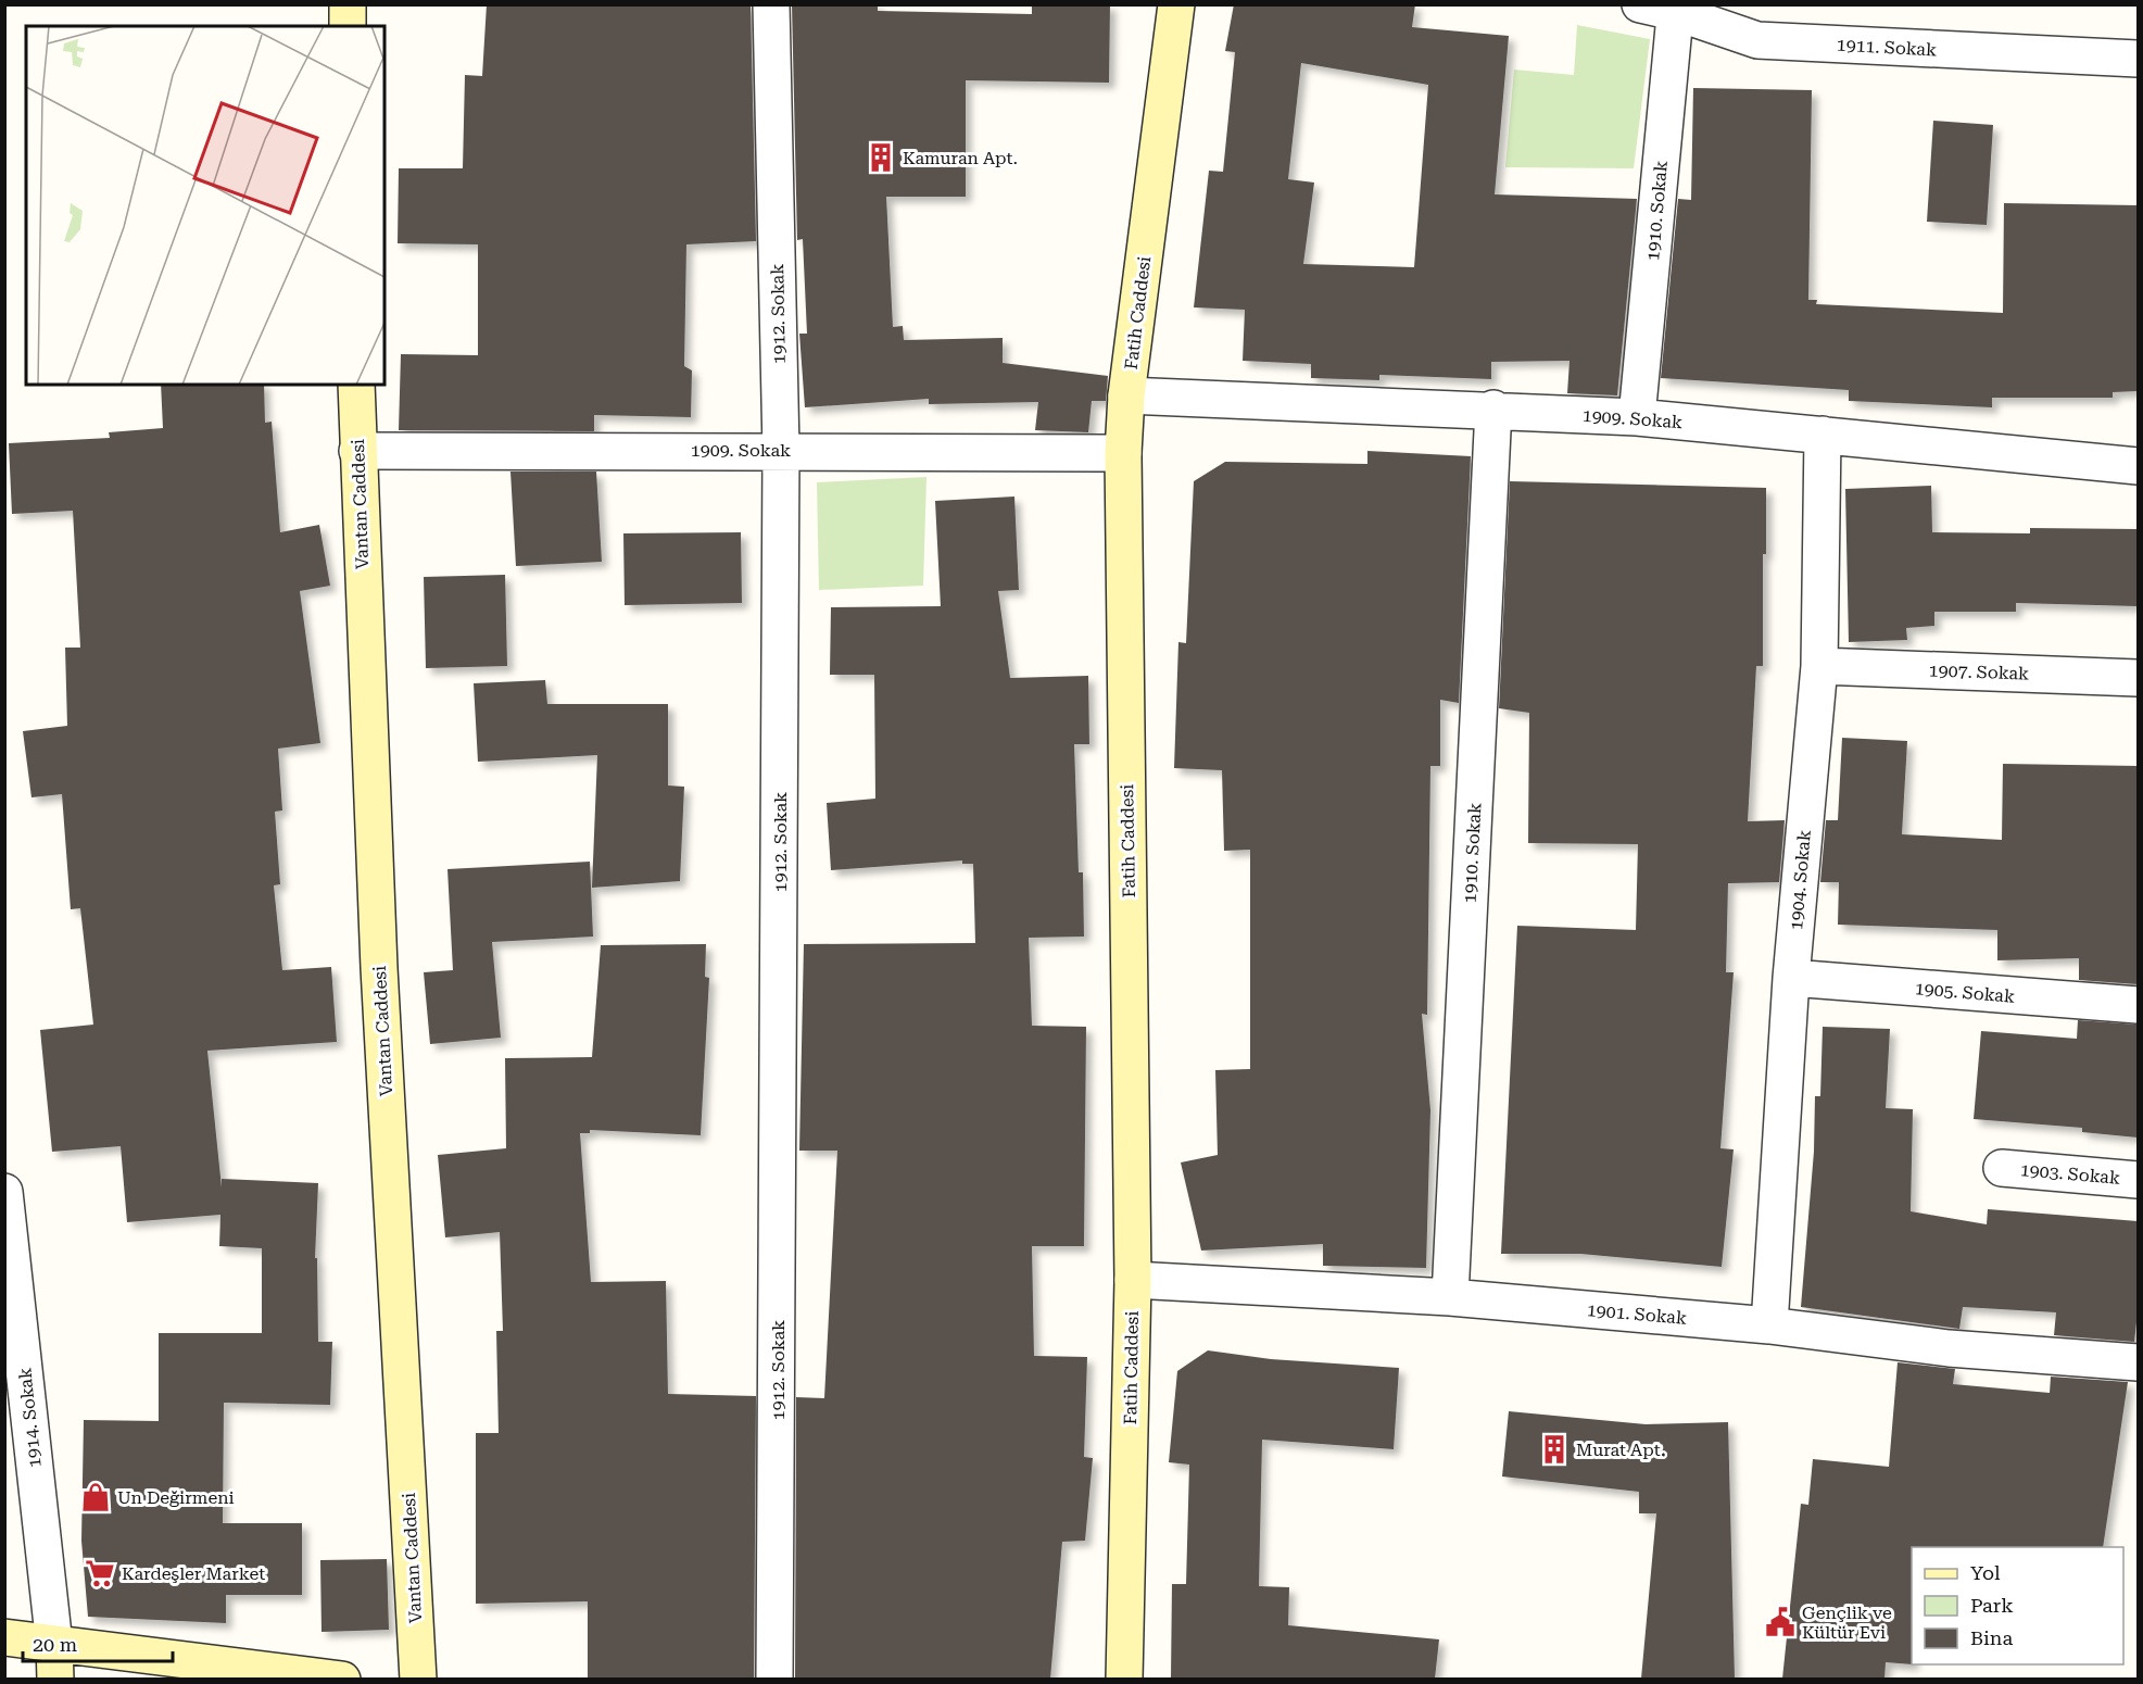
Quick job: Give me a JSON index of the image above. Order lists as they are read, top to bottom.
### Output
{
  "streets": {
    "street": [
      "1911. Sokak",
      "1910. Sokak",
      "Fatih Caddesi",
      "1912. Sokak",
      "1909. Sokak",
      "Vantan Caddesi",
      "1907. Sokak",
      "1904. Sokak",
      "1905. Sokak",
      "1903. Sokak",
      "1901. Sokak",
      "1914. Sokak"
    ]
  },
  "crossings": [
    ["1911. Sokak", "1910. Sokak"],
    ["1910. Sokak", "1909. Sokak"],
    ["1910. Sokak", "1901. Sokak"],
    ["Fatih Caddesi", "1909. Sokak"],
    ["Fatih Caddesi", "1901. Sokak"],
    ["1912. Sokak", "1909. Sokak"],
    ["1909. Sokak", "Vantan Caddesi"],
    ["1909. Sokak", "1904. Sokak"],
    ["1907. Sokak", "1904. Sokak"],
    ["1904. Sokak", "1905. Sokak"],
    ["1904. Sokak", "1901. Sokak"]
  ],
  "places": {
    "building": ["Kamuran Apt.", "Murat Apt."],
    "shop": ["Un Değirmeni"],
    "supermarket": ["Kardeşler Market"],
    "public building": ["Gençlik ve Kültür Evi"]
  },
  "legend": ["Yol", "Park", "Bina"],
  "scale_bar": "20 m"
}
